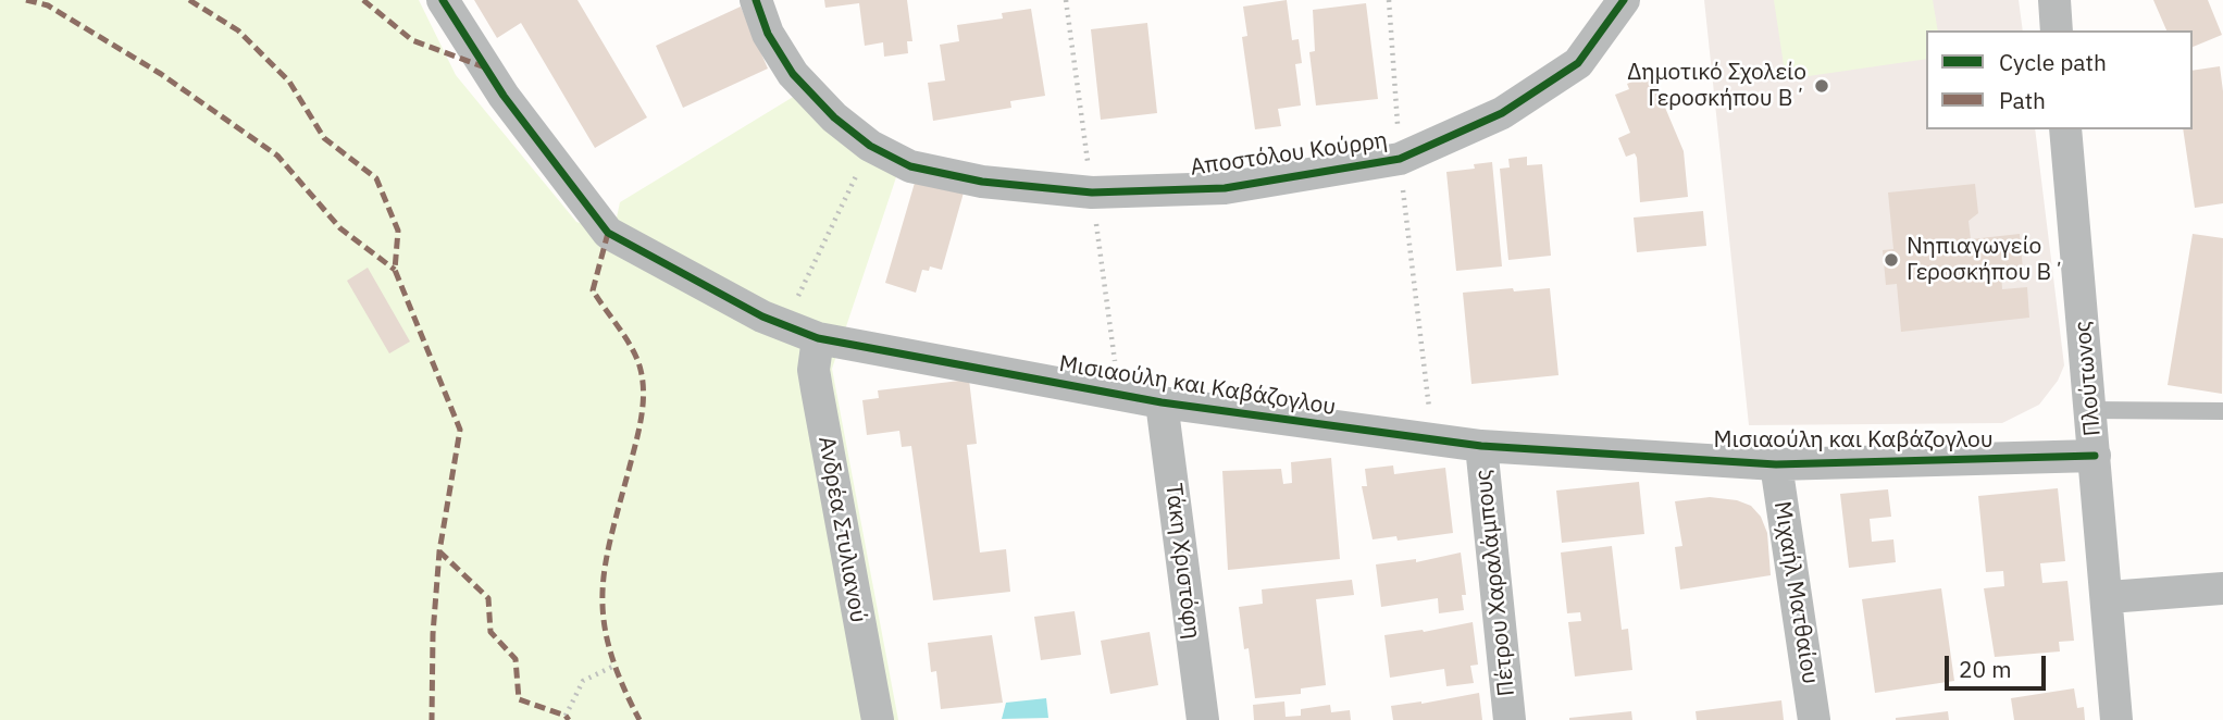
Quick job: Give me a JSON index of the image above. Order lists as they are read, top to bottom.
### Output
{
  "streets": {
    "street": [
      "Αποστόλου Κούρρη",
      "Πλούτωνος",
      "Μισιαούλη και Καβάζογλου",
      "Ανδρέα Στυλιανού",
      "Τάκη Χριστόφη",
      "Πέτρου Χαραλάμπους",
      "Μιχαήλ Ματθαίου"
    ]
  },
  "crossings": [
    ["Πλούτωνος", "Μισιαούλη και Καβάζογλου"],
    ["Μισιαούλη και Καβάζογλου", "Ανδρέα Στυλιανού"],
    ["Μισιαούλη και Καβάζογλου", "Τάκη Χριστόφη"],
    ["Μισιαούλη και Καβάζογλου", "Πέτρου Χαραλάμπους"],
    ["Μισιαούλη και Καβάζογλου", "Μιχαήλ Ματθαίου"]
  ],
  "places": ["Δημοτικό Σχολείο Γεροσκήπου Β΄", "Νηπιαγωγείο Γεροσκήπου Β΄"],
  "legend": ["Cycle path", "Path"],
  "scale_bar": "20 m"
}
